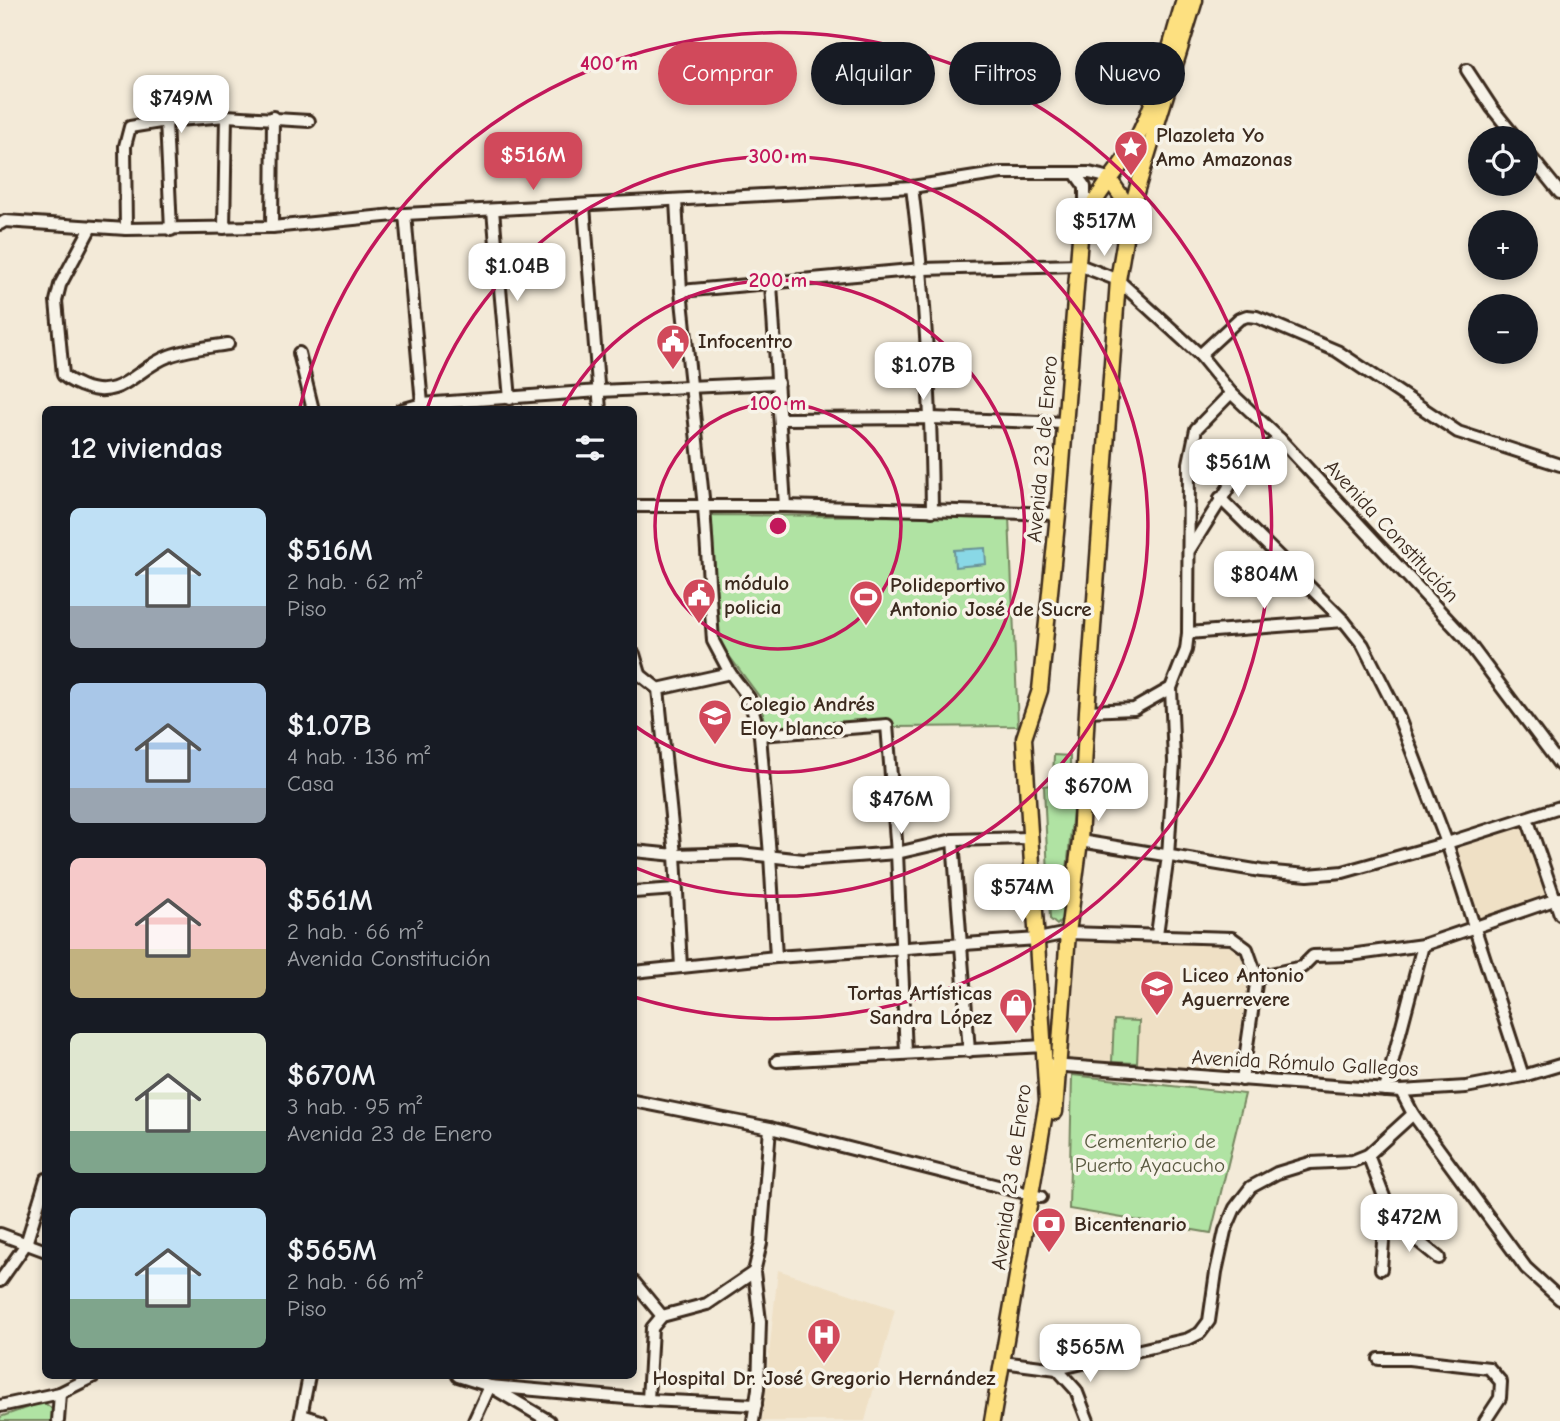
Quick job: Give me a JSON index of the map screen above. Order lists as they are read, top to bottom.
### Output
{
  "streets": {
    "main road": ["Avenida 23 de Enero"],
    "street": ["Avenida Constitución", "Avenida Rómulo Gallegos"]
  },
  "crossings": [
    ["Avenida 23 de Enero", "Avenida Constitución"],
    ["Avenida 23 de Enero", "Avenida Rómulo Gallegos"]
  ],
  "parks": ["Cementerio de Puerto Ayacucho"],
  "places": {
    "place": ["Plazoleta Yo Amo Amazonas"],
    "public building": ["Infocentro", "módulo policia"],
    "sports": ["Polideportivo Antonio José de Sucre"],
    "school or university": ["Colegio Andrés Eloy blanco", "Liceo Antonio Aguerrevere"],
    "shop": ["Tortas Artísticas Sandra López"],
    "bank": ["Bicentenario"],
    "hospital": ["Hospital Dr. José Gregorio Hernández"]
  },
  "page": {
    "chip": [
      "Comprar",
      "Alquilar",
      "Filtros",
      "Nuevo"
    ],
    "price": [
      "$749M",
      "$516M",
      "$517M",
      "$1.04B",
      "$1.07B",
      "$561M",
      "$804M",
      "$670M",
      "$476M",
      "$574M",
      "$472M",
      "$565M"
    ],
    "map_buttons": ["+", "−"],
    "heading": "12 viviendas",
    "list": [
      {
        "name": "$516M",
        "note": "2 hab. · 62 m² · Piso"
      },
      {
        "name": "$1.07B",
        "note": "4 hab. · 136 m² · Casa"
      },
      {
        "name": "$561M",
        "note": "2 hab. · 66 m² · Avenida Constitución"
      },
      {
        "name": "$670M",
        "note": "3 hab. · 95 m² · Avenida 23 de Enero"
      },
      {
        "name": "$565M",
        "note": "2 hab. · 66 m² · Piso"
      }
    ]
  },
  "rings": [
    "400 m",
    "300 m",
    "200 m",
    "100 m"
  ]
}
